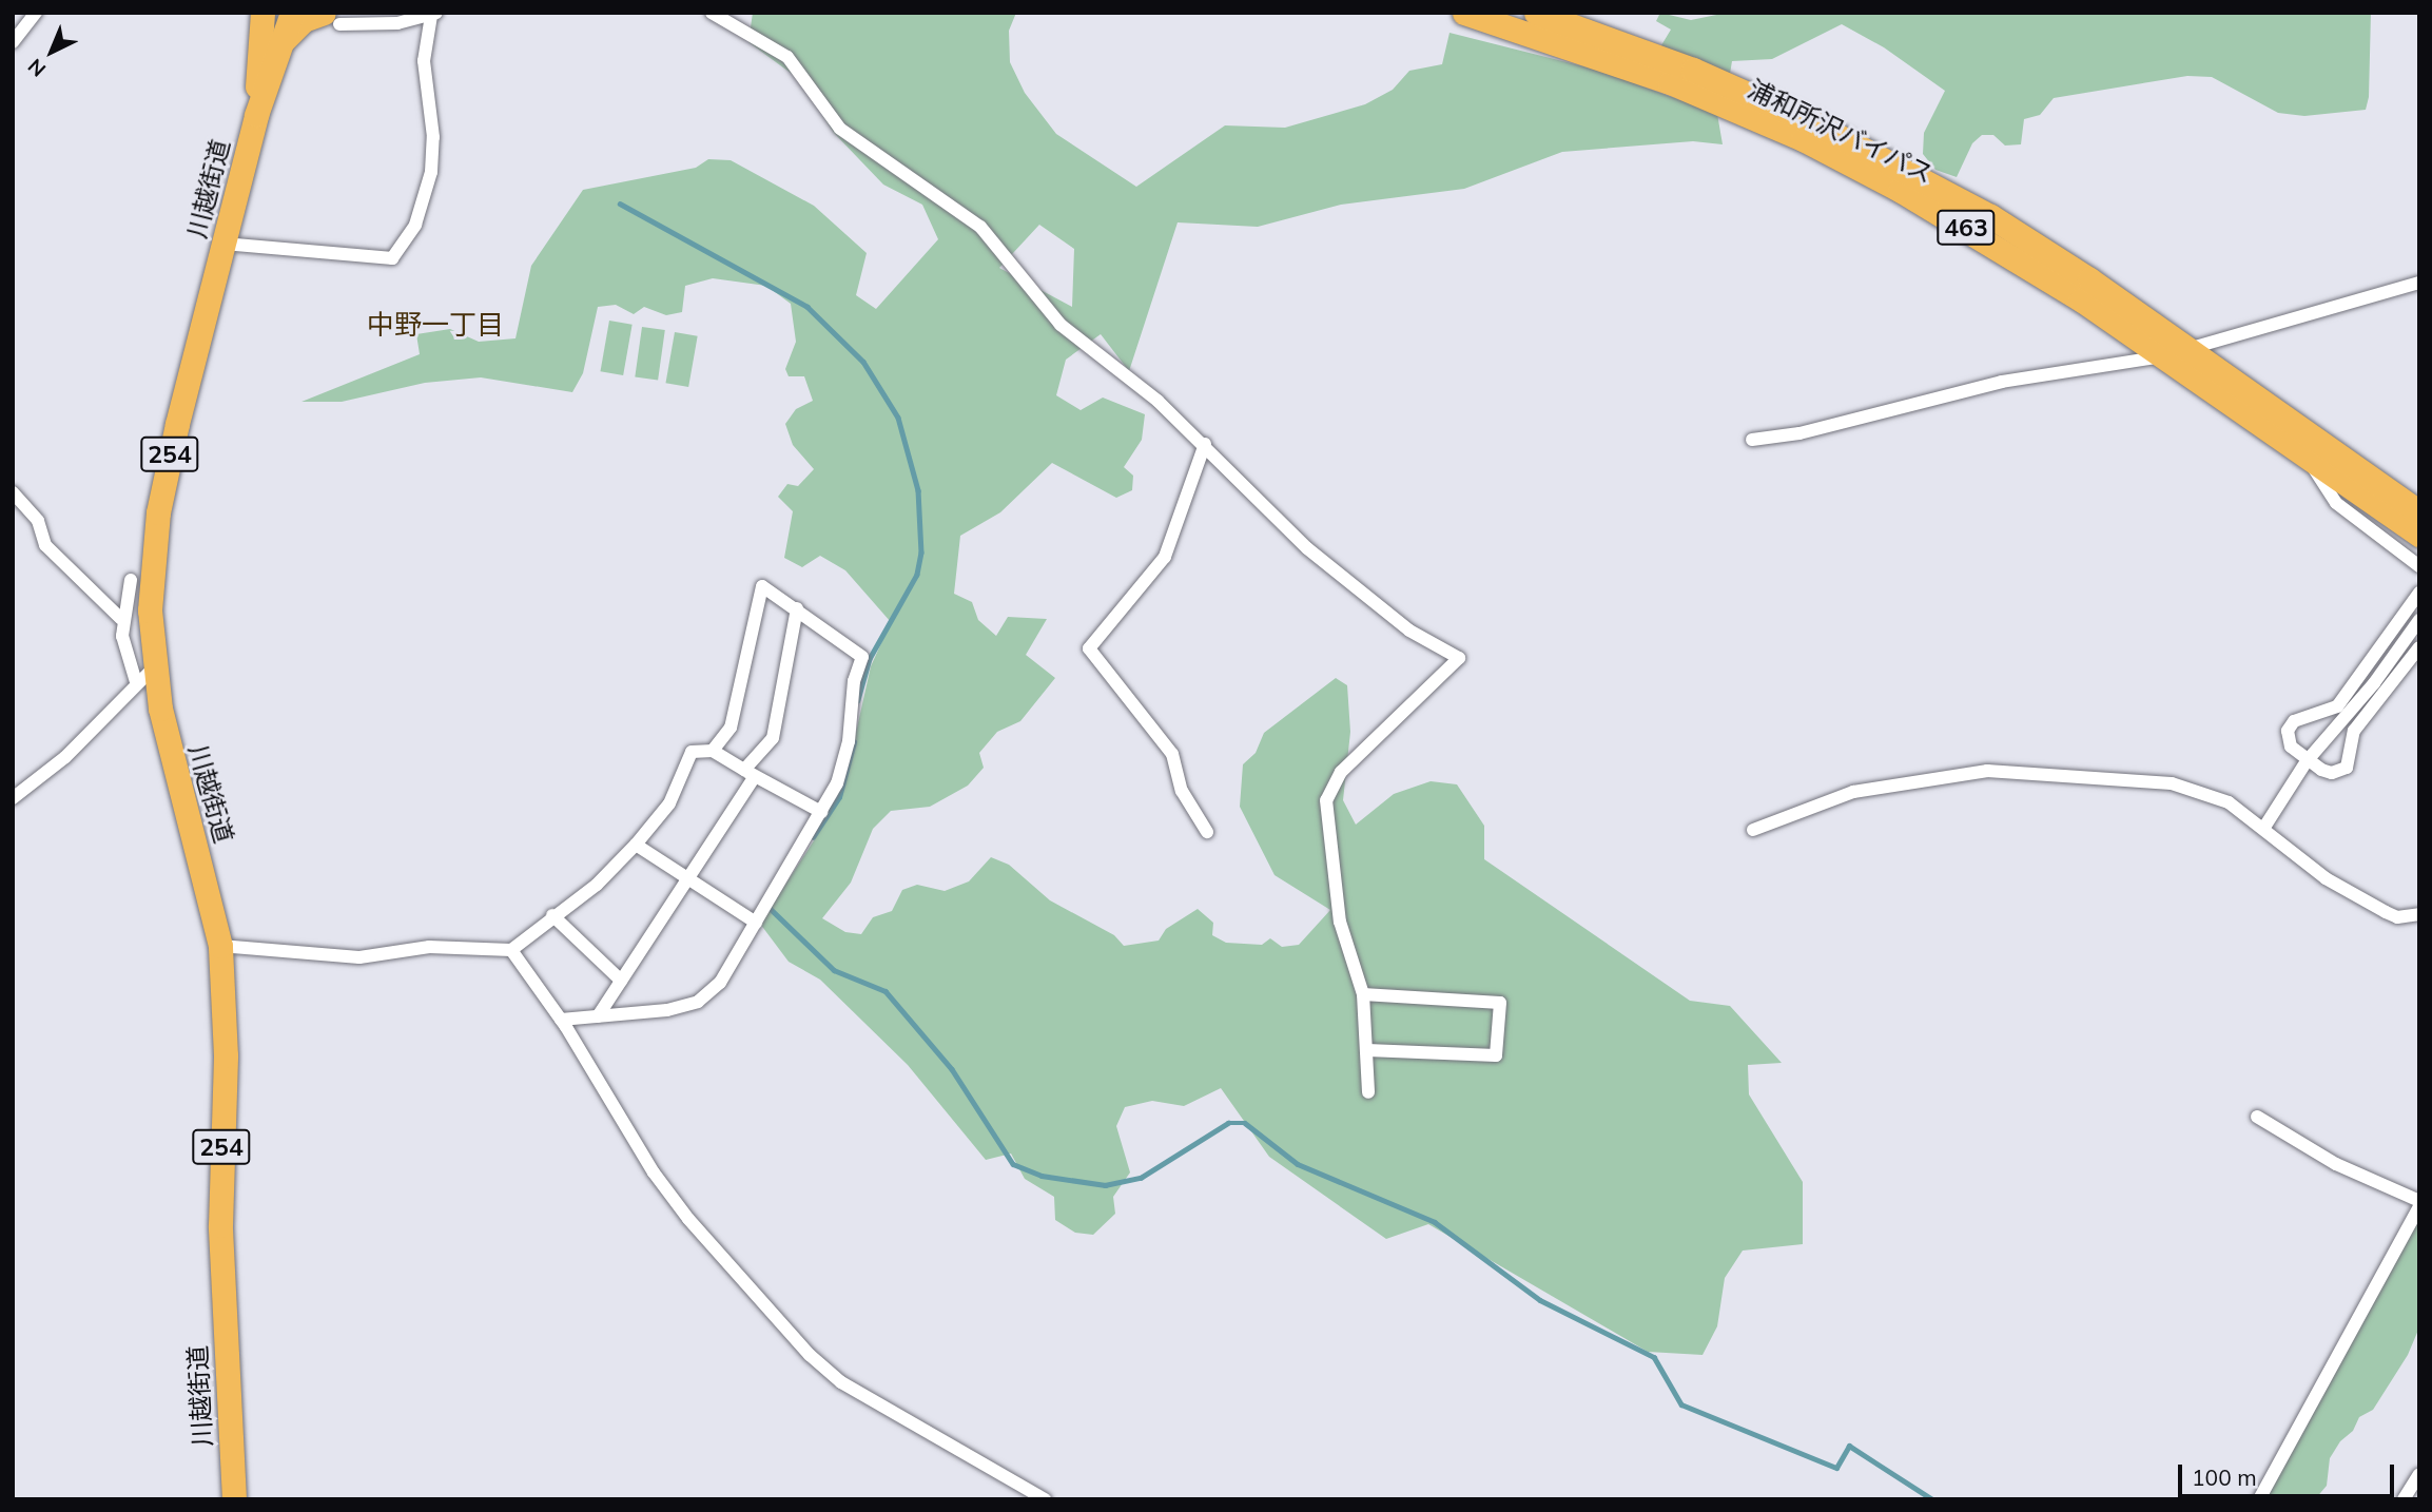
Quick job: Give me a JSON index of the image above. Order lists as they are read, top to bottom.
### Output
{
  "streets": {
    "highway": [
      "浦和所沢バイパス",
      "川越街道",
      "463",
      "254"
    ]
  },
  "districts": ["中野一丁目"],
  "scale_bar": "100 m",
  "north": "bottom left"
}
